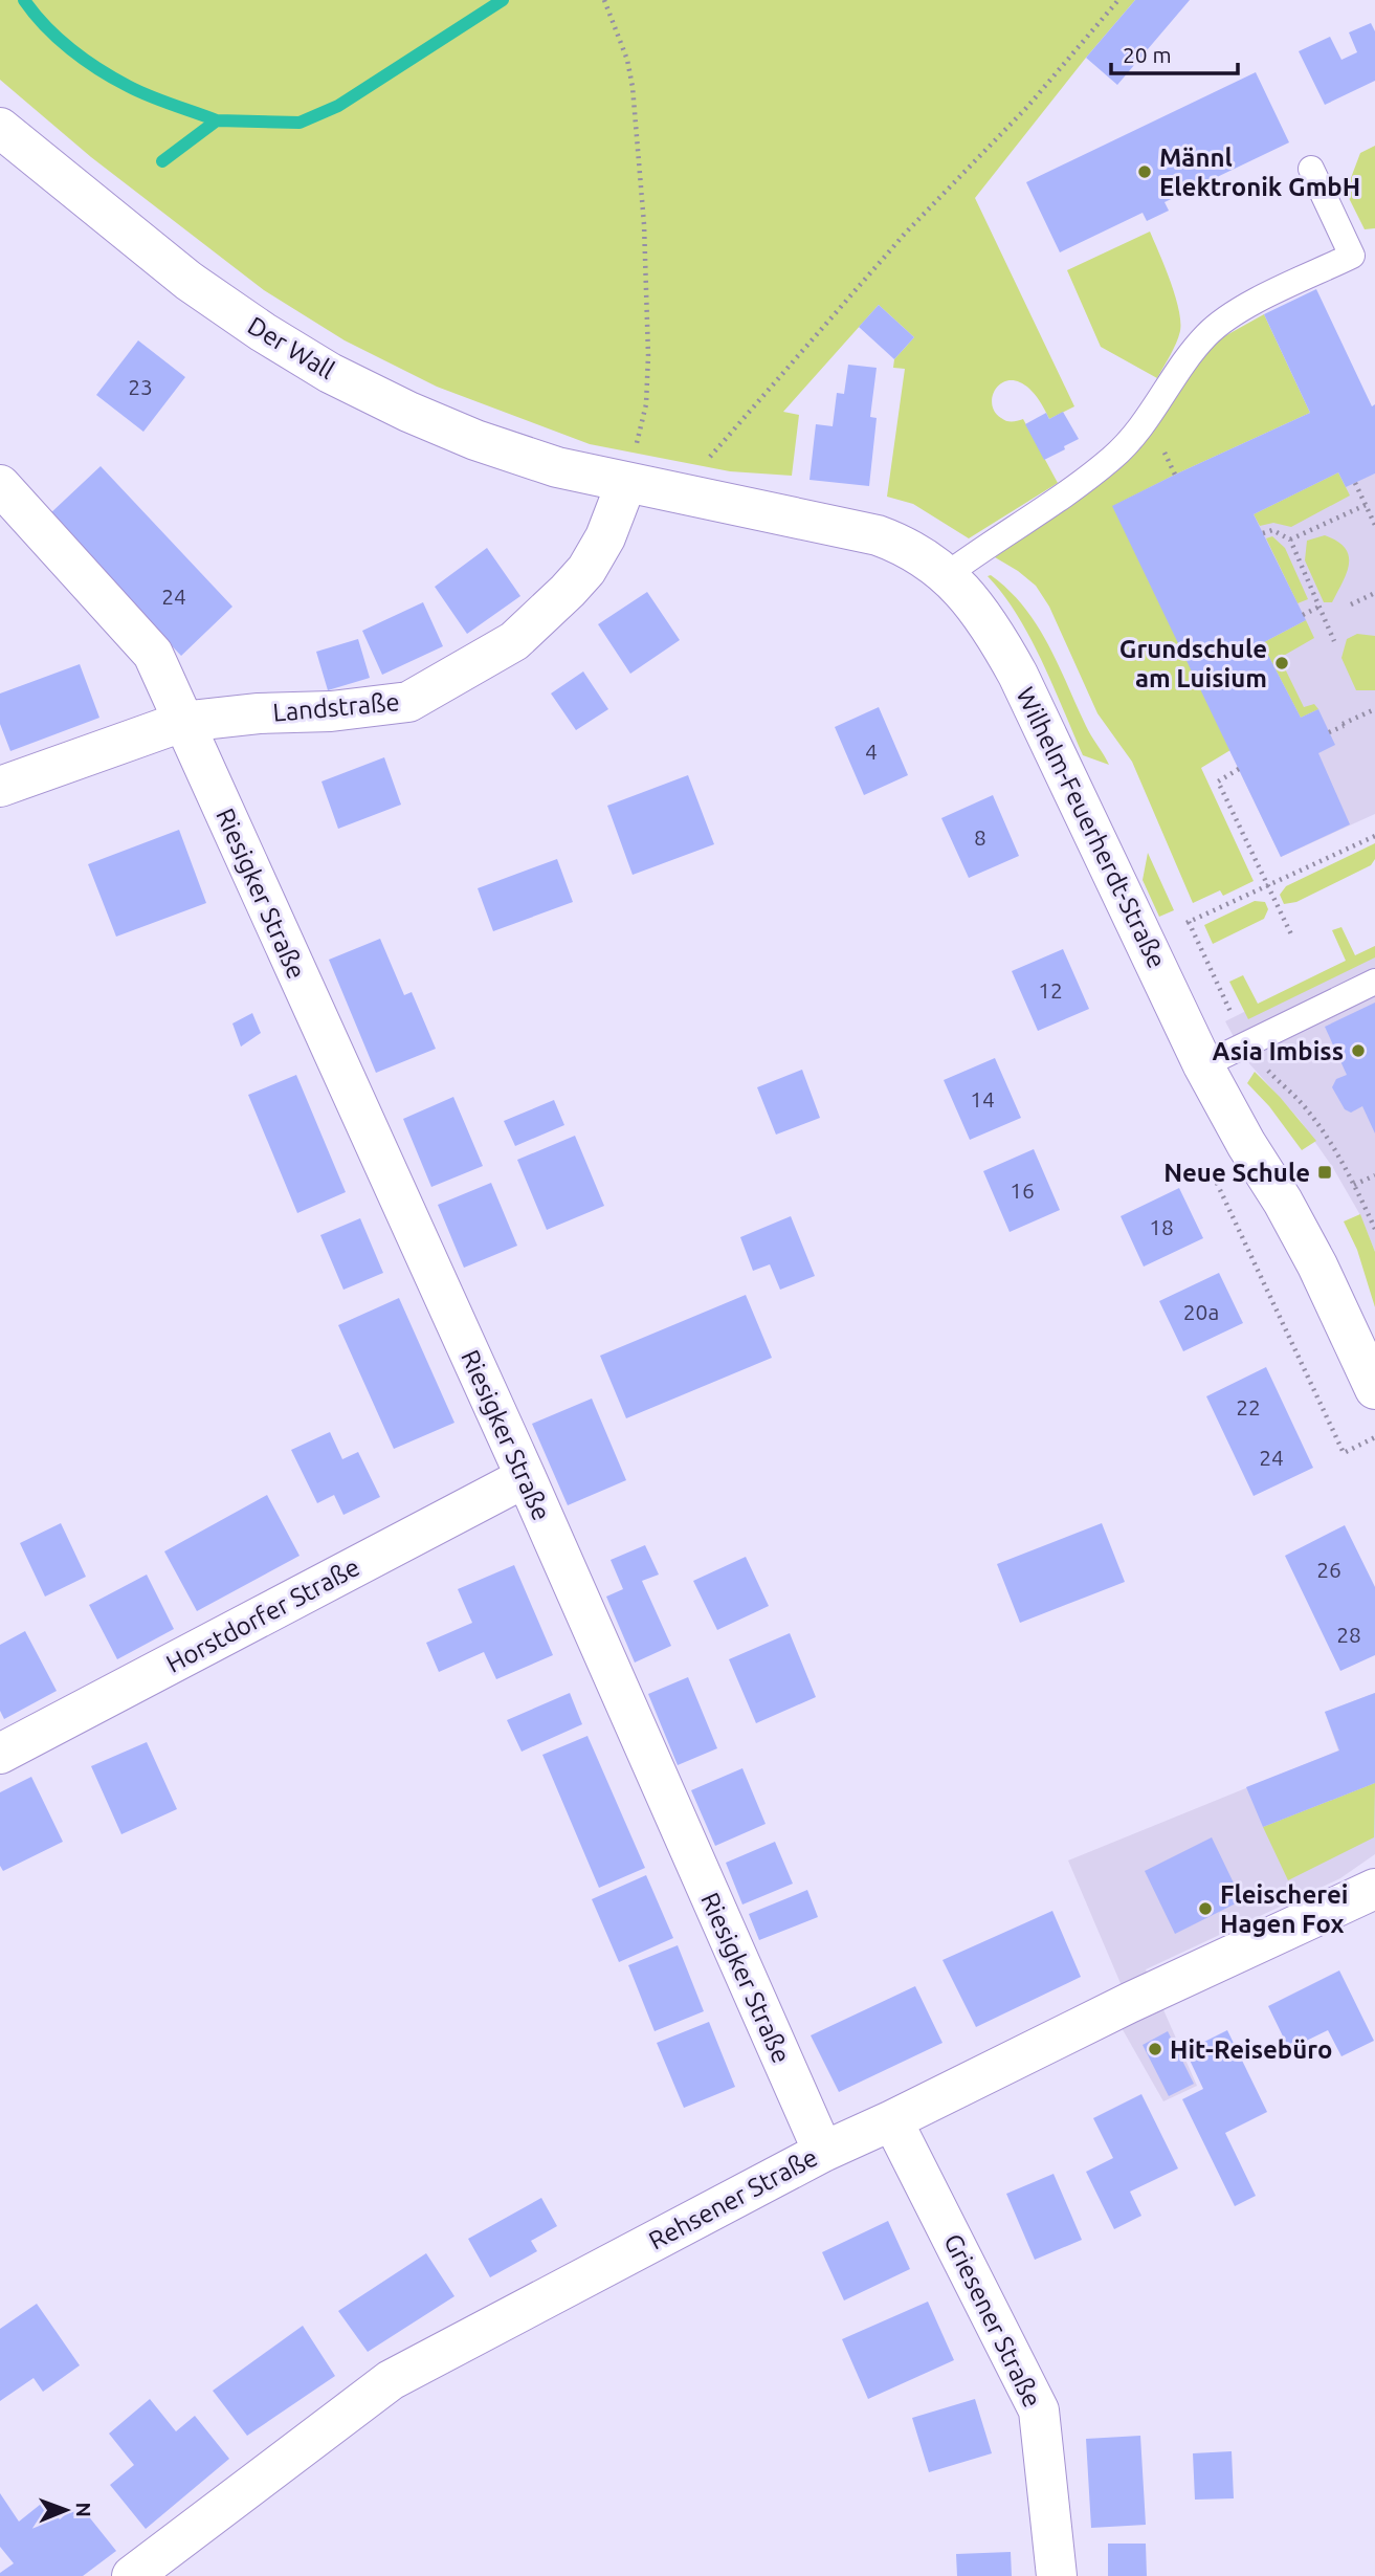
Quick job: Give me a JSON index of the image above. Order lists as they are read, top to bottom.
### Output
{
  "streets": {
    "street": [
      "Der Wall",
      "Landstraße",
      "Wilhelm-Feuerherdt-Straße",
      "Riesigker Straße",
      "Horstdorfer Straße",
      "Rehsener Straße",
      "Griesener Straße"
    ]
  },
  "crossings": [
    ["Der Wall", "Landstraße"],
    ["Der Wall", "Wilhelm-Feuerherdt-Straße"],
    ["Landstraße", "Wilhelm-Feuerherdt-Straße"],
    ["Landstraße", "Riesigker Straße"],
    ["Riesigker Straße", "Horstdorfer Straße"],
    ["Riesigker Straße", "Rehsener Straße"],
    ["Rehsener Straße", "Griesener Straße"]
  ],
  "places": {
    "other": [
      "Männl Elektronik GmbH",
      "Grundschule am Luisium",
      "Asia Imbiss",
      "Fleischerei Hagen Fox",
      "Hit-Reisebüro"
    ],
    "transit": ["Neue Schule"]
  },
  "house_numbers": [
    "23",
    "24",
    "4",
    "8",
    "12",
    "14",
    "16",
    "18",
    "20a",
    "22",
    "24",
    "26",
    "28"
  ],
  "scale_bar": "20 m",
  "north": "right"
}
